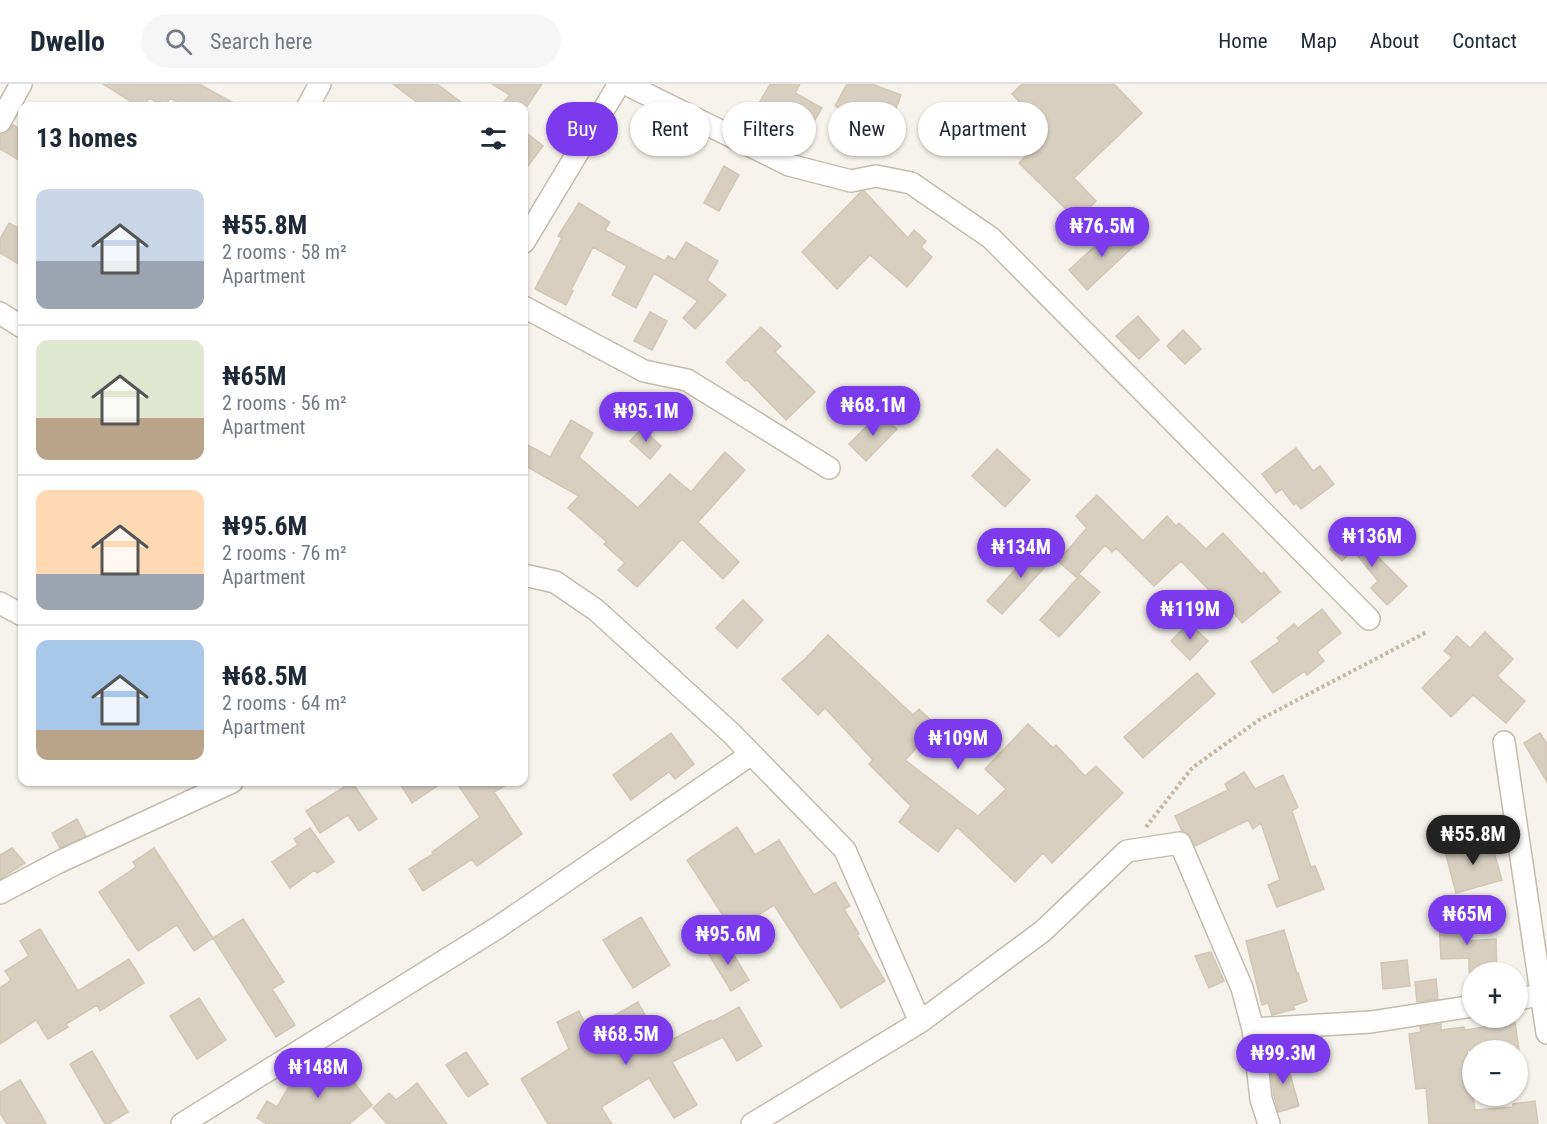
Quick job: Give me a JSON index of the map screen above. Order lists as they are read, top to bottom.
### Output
{
  "page": {
    "header": "Dwello",
    "search": "Search here",
    "nav": [
      "Home",
      "Map",
      "About",
      "Contact"
    ],
    "chip": [
      "Buy",
      "Rent",
      "Filters",
      "New",
      "Apartment"
    ],
    "heading": "13 homes",
    "list": [
      {
        "name": "₦55.8M",
        "note": "2 rooms · 58 m² · Apartment"
      },
      {
        "name": "₦65M",
        "note": "2 rooms · 56 m² · Apartment"
      },
      {
        "name": "₦95.6M",
        "note": "2 rooms · 76 m² · Apartment"
      },
      {
        "name": "₦68.5M",
        "note": "2 rooms · 64 m² · Apartment"
      }
    ],
    "price": [
      "₦76.5M",
      "₦68.1M",
      "₦95.1M",
      "₦136M",
      "₦134M",
      "₦119M",
      "₦109M",
      "₦55.8M",
      "₦65M",
      "₦95.6M",
      "₦68.5M",
      "₦99.3M",
      "₦148M"
    ],
    "map_buttons": ["+", "−"]
  }
}
